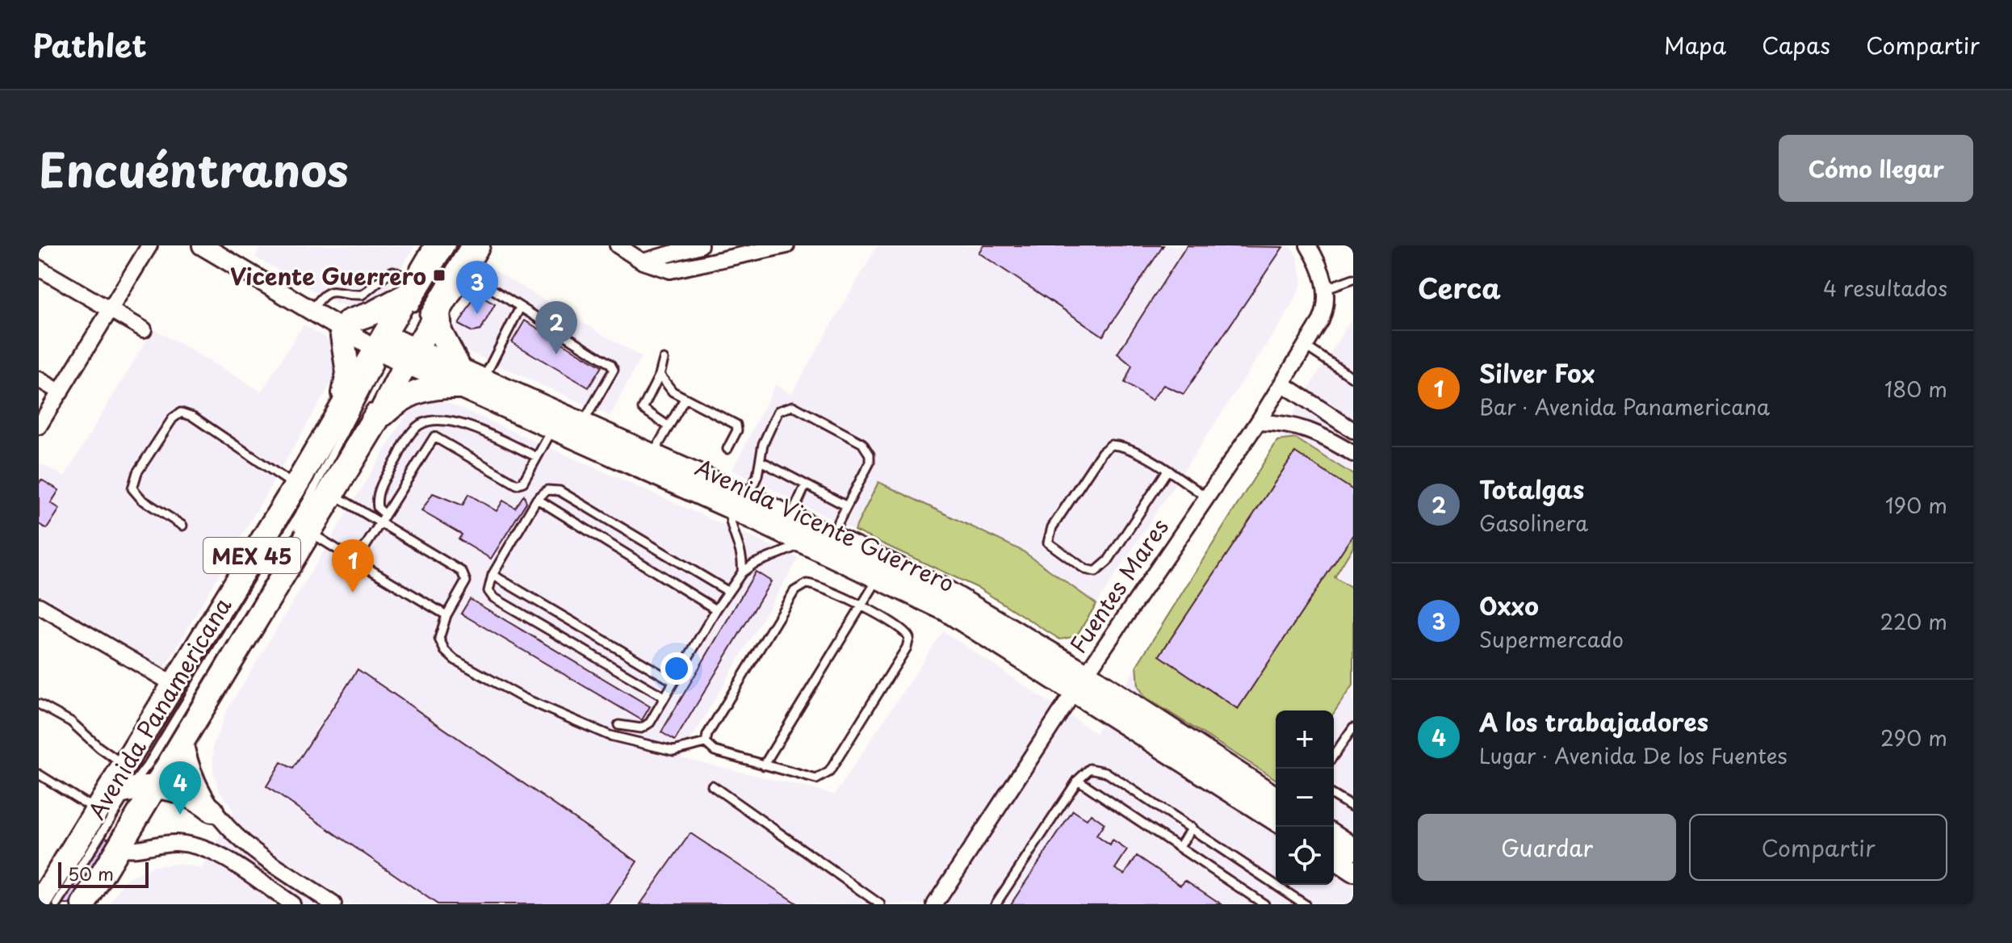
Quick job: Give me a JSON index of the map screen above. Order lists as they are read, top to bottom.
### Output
{
  "streets": {
    "main road": ["Avenida Vicente Guerrero", "MEX 45", "Avenida Panamericana"],
    "street": ["Fuentes Mares"]
  },
  "crossings": [
    ["Avenida Vicente Guerrero", "Fuentes Mares"],
    ["Avenida Vicente Guerrero", "Avenida Panamericana"]
  ],
  "places": {
    "transit": ["Vicente Guerrero"]
  },
  "scale_bar": "50 m",
  "page": {
    "header": "Pathlet",
    "nav": ["Mapa", "Capas", "Compartir"],
    "title": "Encuéntranos",
    "buttons": [
      "Cómo llegar",
      ["Guardar", "Compartir"]
    ],
    "heading": ["Cerca", "4 resultados"],
    "pins": [
      "3",
      "2",
      "1",
      "4"
    ],
    "list": [
      {
        "mark": "1",
        "name": "Silver Fox",
        "note": "Bar · Avenida Panamericana",
        "value": "180 m"
      },
      {
        "mark": "2",
        "name": "Totalgas",
        "note": "Gasolinera",
        "value": "190 m"
      },
      {
        "mark": "3",
        "name": "Oxxo",
        "note": "Supermercado",
        "value": "220 m"
      },
      {
        "mark": "4",
        "name": "A los trabajadores",
        "note": "Lugar · Avenida De los Fuentes",
        "value": "290 m"
      }
    ],
    "map_buttons": ["+", "−"],
    "scale": "50 m"
  }
}
